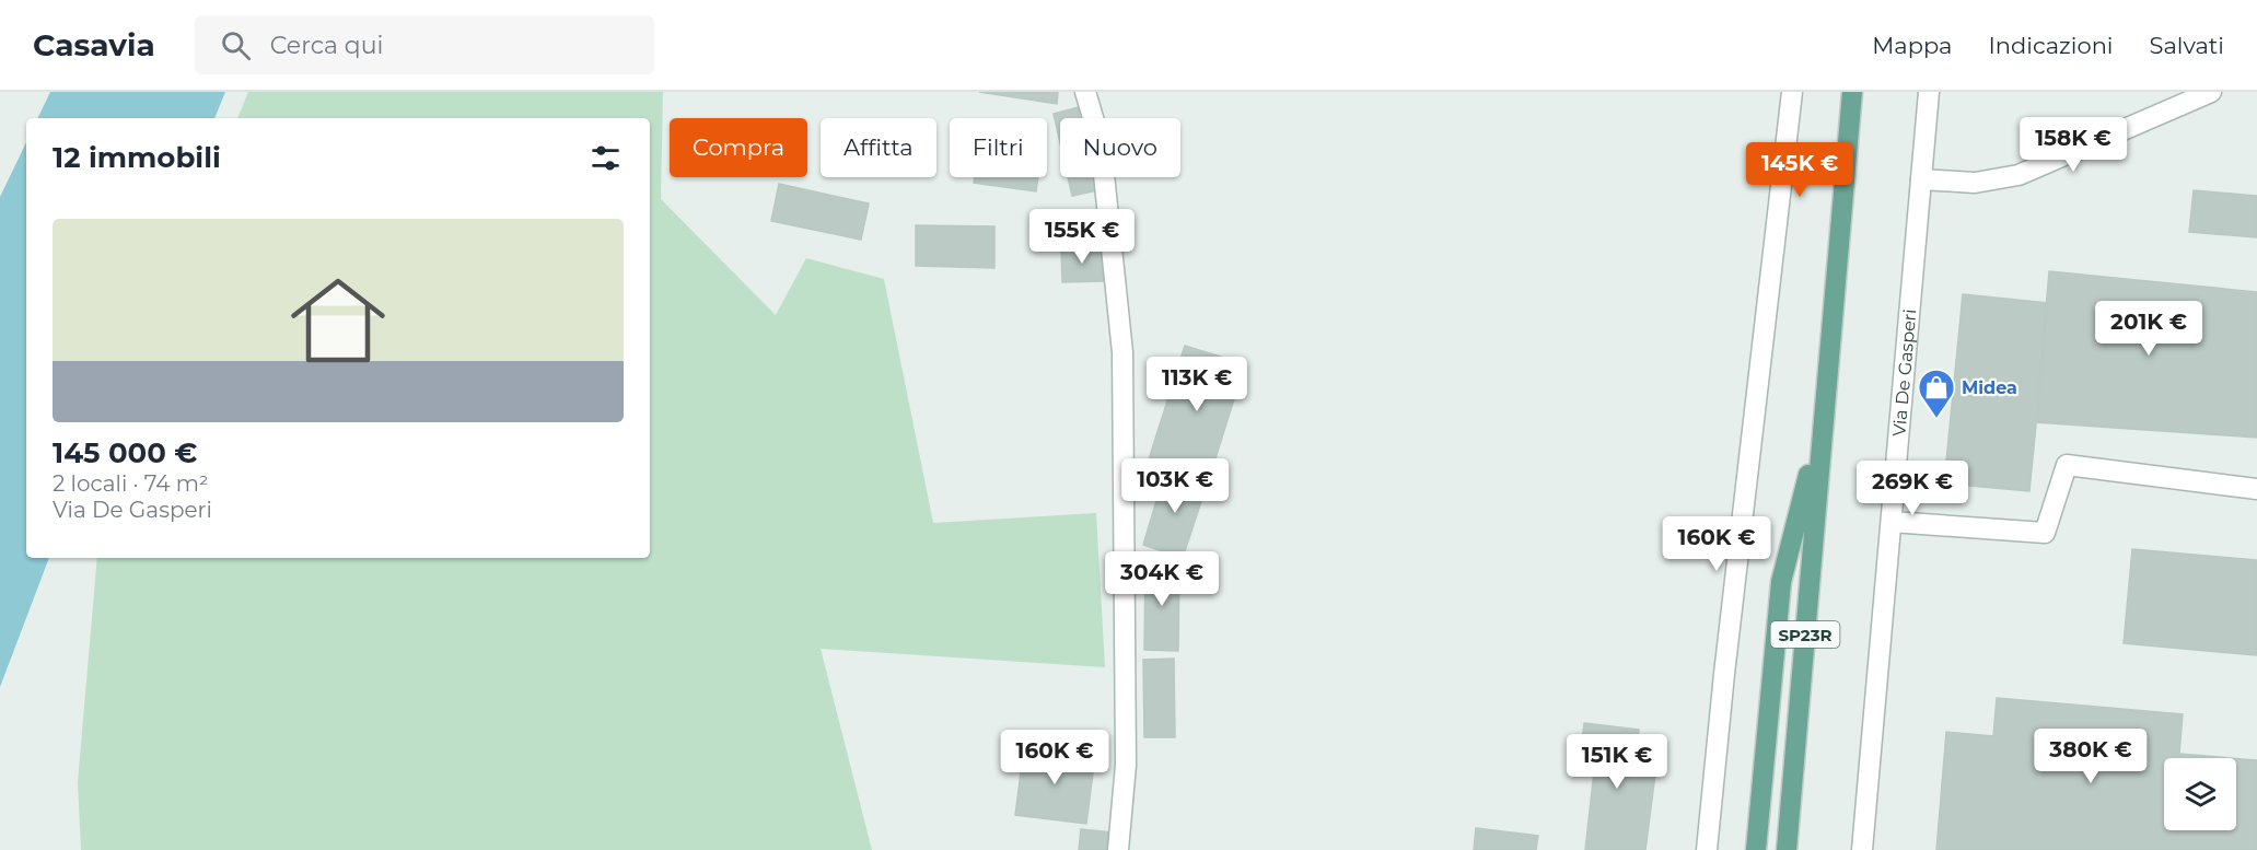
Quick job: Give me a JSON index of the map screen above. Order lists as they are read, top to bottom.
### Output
{
  "streets": {
    "main road": ["SP23R"],
    "street": ["Via De Gasperi"]
  },
  "places": {
    "shop": ["Midea"]
  },
  "page": {
    "header": "Casavia",
    "search": "Cerca qui",
    "nav": ["Mappa", "Indicazioni", "Salvati"],
    "price": [
      "158K €",
      "145K €",
      "155K €",
      "201K €",
      "113K €",
      "103K €",
      "269K €",
      "160K €",
      "304K €",
      "380K €",
      "160K €",
      "151K €"
    ],
    "chip": [
      "Compra",
      "Affitta",
      "Filtri",
      "Nuovo"
    ],
    "heading": "12 immobili",
    "list": [
      {
        "name": "145 000 €",
        "note": "2 locali · 74 m² · Via De Gasperi"
      }
    ]
  }
}
